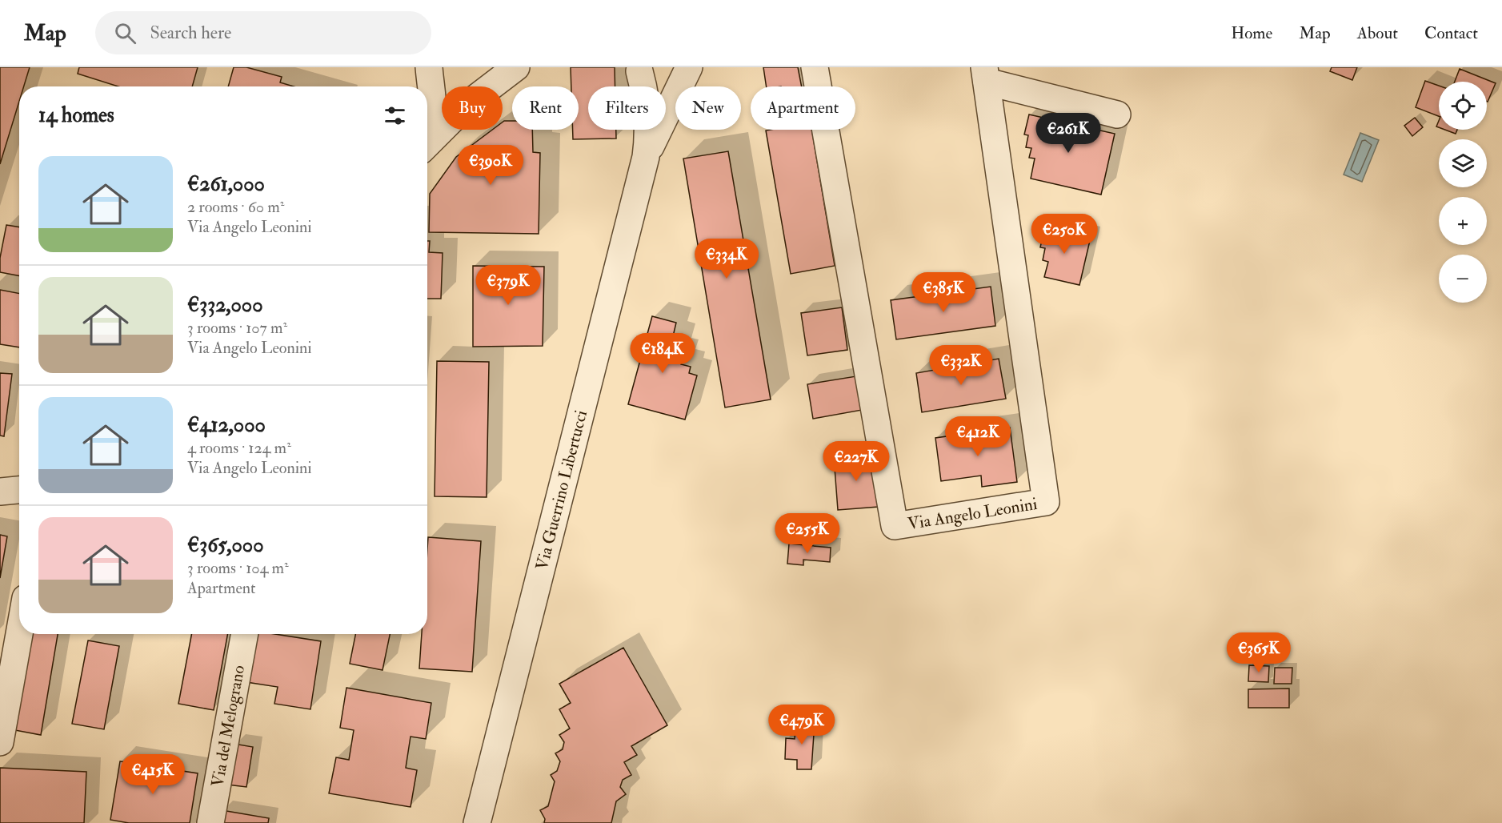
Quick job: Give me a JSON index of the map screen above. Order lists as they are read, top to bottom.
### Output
{
  "streets": {
    "street": ["Via Guerrino Libertucci", "Via Angelo Leonini", "Via del Melograno"]
  },
  "page": {
    "header": "Map",
    "search": "Search here",
    "nav": [
      "Home",
      "Map",
      "About",
      "Contact"
    ],
    "map_buttons": ["+", "−"],
    "chip": [
      "Buy",
      "Rent",
      "Filters",
      "New",
      "Apartment"
    ],
    "heading": "14 homes",
    "price": [
      "€261K",
      "€390K",
      "€250K",
      "€334K",
      "€379K",
      "€385K",
      "€184K",
      "€332K",
      "€412K",
      "€227K",
      "€255K",
      "€365K",
      "€479K",
      "€415K"
    ],
    "list": [
      {
        "name": "€261,000",
        "note": "2 rooms · 60 m² · Via Angelo Leonini"
      },
      {
        "name": "€332,000",
        "note": "3 rooms · 107 m² · Via Angelo Leonini"
      },
      {
        "name": "€412,000",
        "note": "4 rooms · 124 m² · Via Angelo Leonini"
      },
      {
        "name": "€365,000",
        "note": "3 rooms · 104 m² · Apartment"
      }
    ]
  }
}
